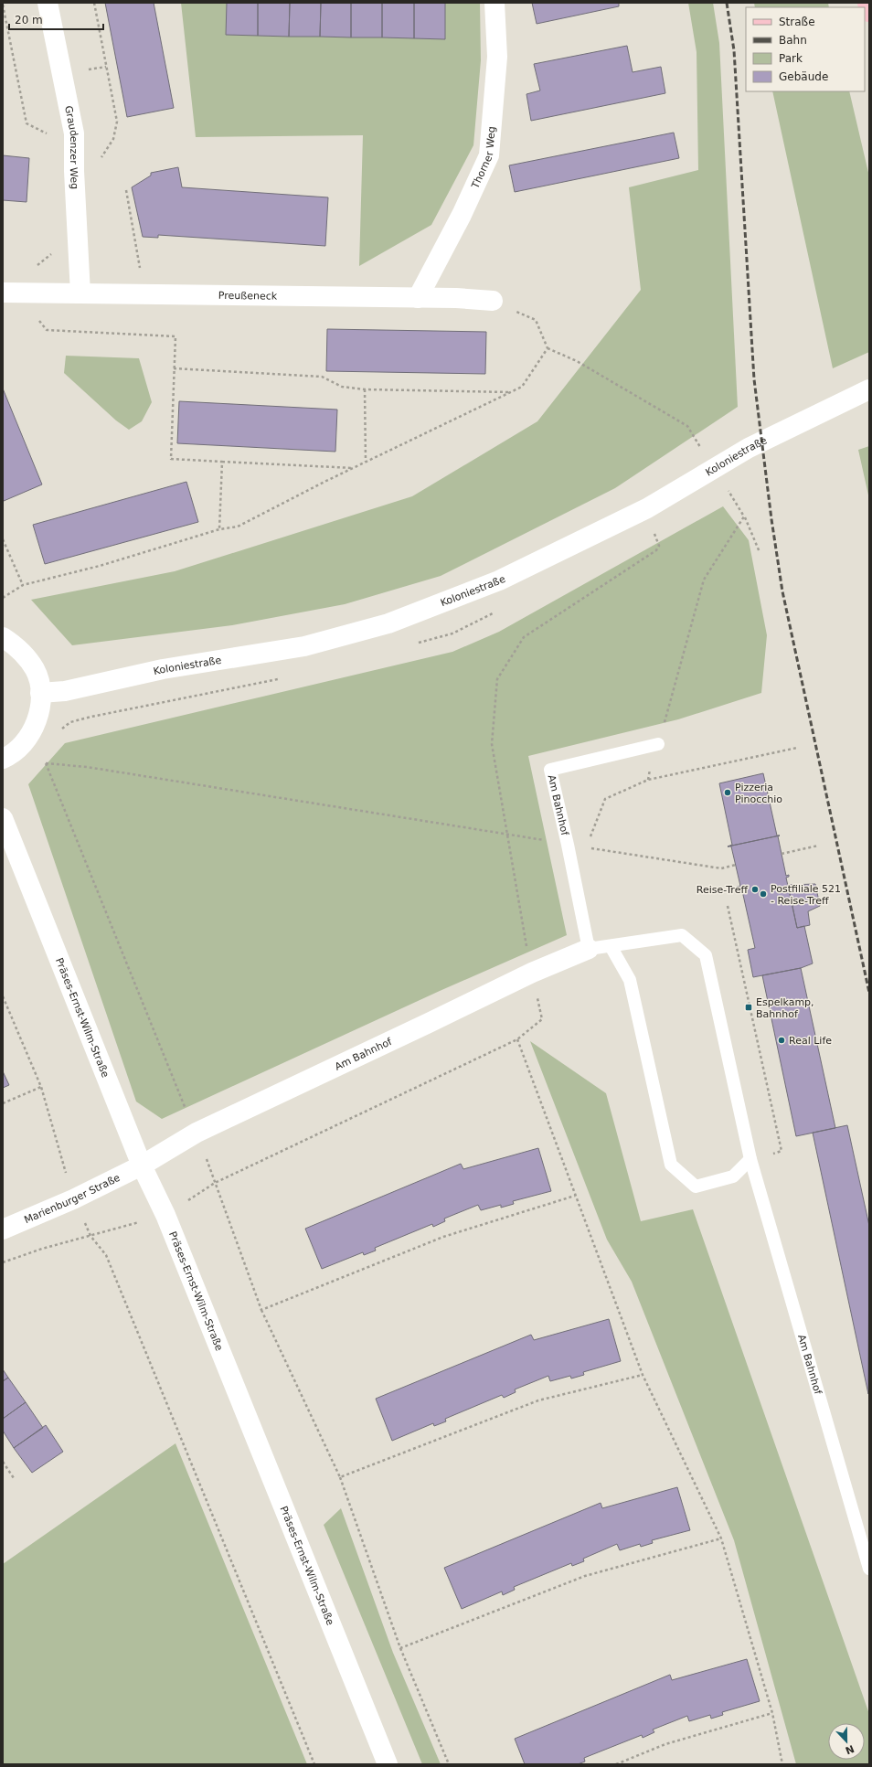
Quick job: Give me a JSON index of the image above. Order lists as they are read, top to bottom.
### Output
{
  "streets": {
    "street": [
      "Graudenzer Weg",
      "Thorner Weg",
      "Preußeneck",
      "Koloniestraße",
      "Am Bahnhof",
      "Präses-Ernst-Wilm-Straße",
      "Marienburger Straße"
    ]
  },
  "crossings": [
    ["Graudenzer Weg", "Preußeneck"],
    ["Thorner Weg", "Preußeneck"],
    ["Am Bahnhof", "Präses-Ernst-Wilm-Straße"],
    ["Am Bahnhof", "Marienburger Straße"],
    ["Präses-Ernst-Wilm-Straße", "Marienburger Straße"]
  ],
  "places": {
    "other": [
      "Pizzeria Pinocchio",
      "Reise-Treff",
      "Postfiliale 521 - Reise-Treff",
      "Real Life"
    ],
    "transit": ["Espelkamp, Bahnhof"]
  },
  "legend": [
    "Straße",
    "Bahn",
    "Park",
    "Gebäude"
  ],
  "scale_bar": "20 m",
  "north": "bottom"
}
